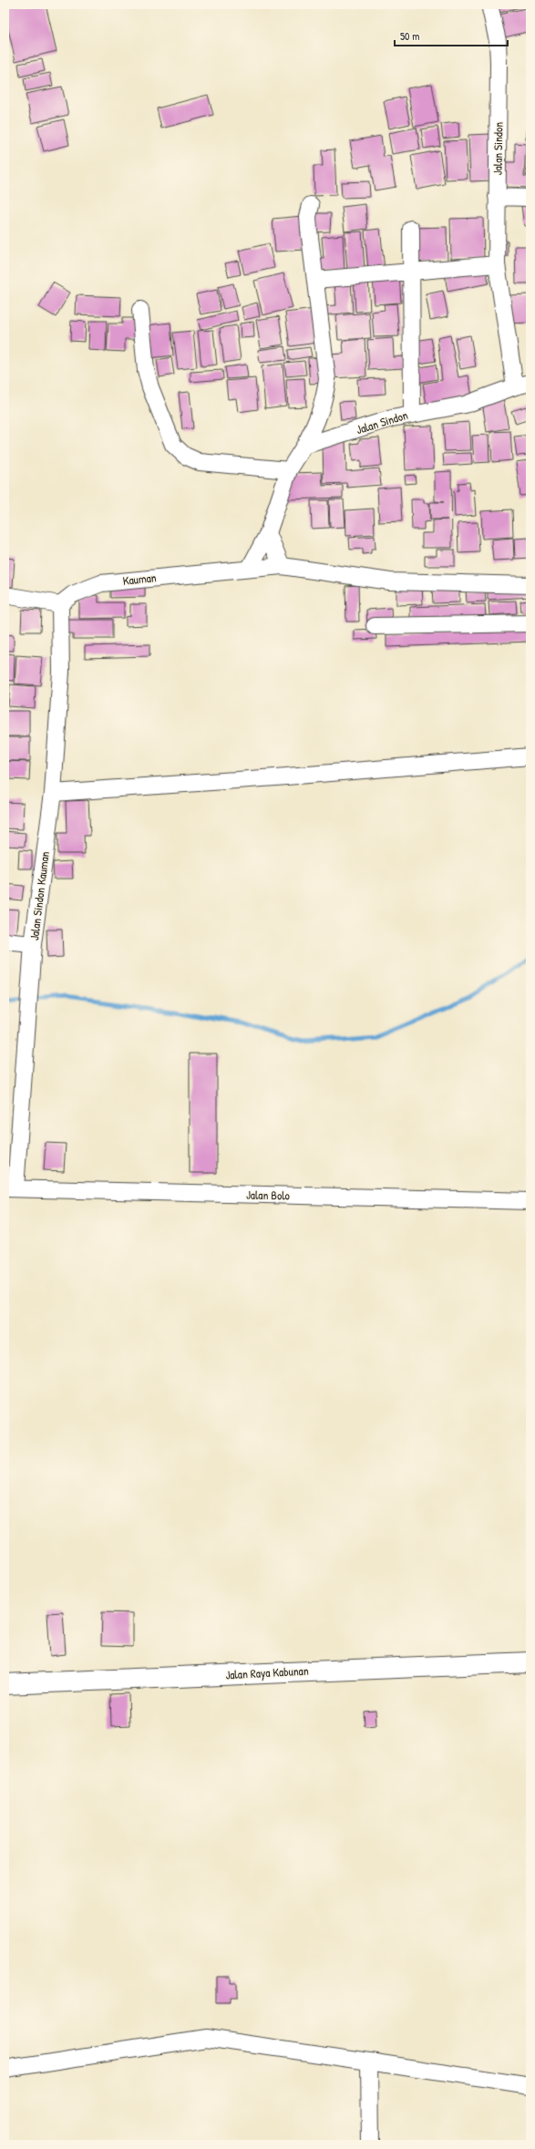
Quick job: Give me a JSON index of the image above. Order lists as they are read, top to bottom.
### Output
{
  "streets": {
    "street": [
      "Jalan Sindon",
      "Kauman",
      "Jalan Sindon Kauman",
      "Jalan Bolo",
      "Jalan Raya Kabunan"
    ]
  },
  "crossings": [
    ["Kauman", "Jalan Sindon Kauman"],
    ["Jalan Sindon Kauman", "Jalan Bolo"]
  ],
  "scale_bar": "50 m"
}
